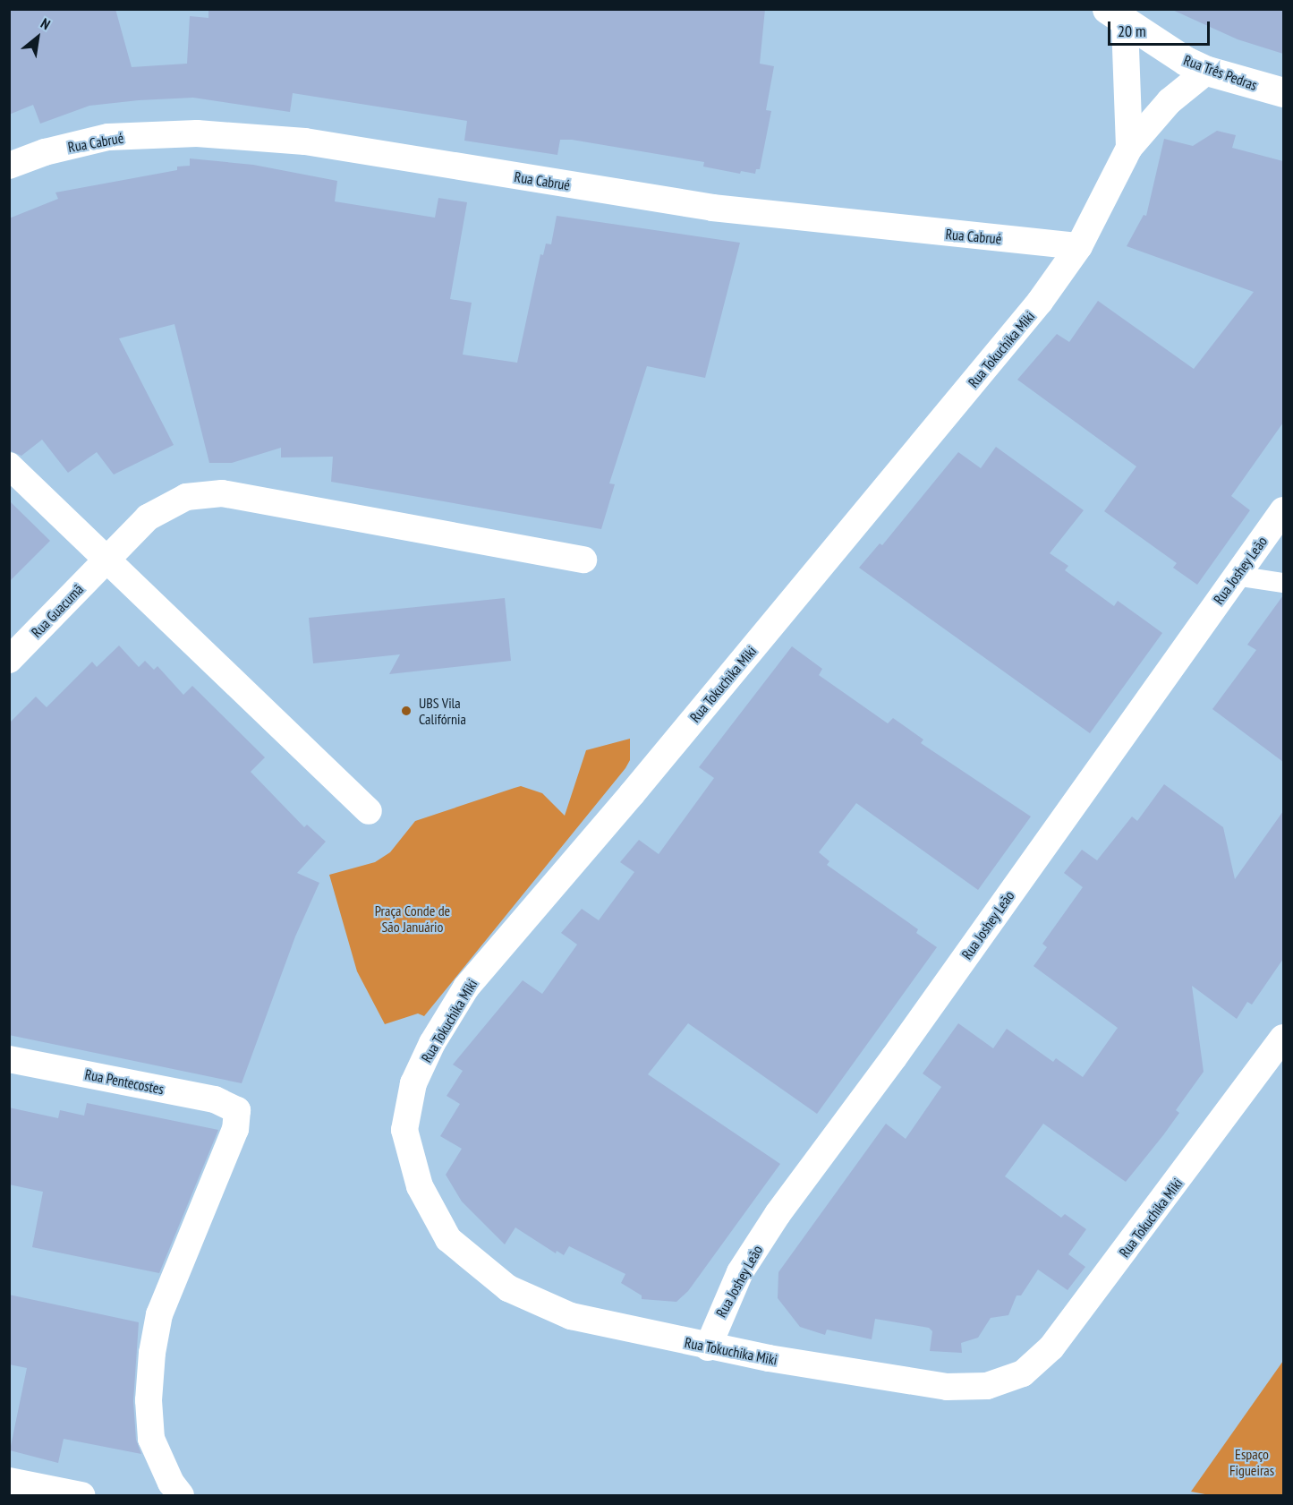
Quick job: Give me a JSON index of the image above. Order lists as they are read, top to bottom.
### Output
{
  "streets": {
    "street": [
      "Rua Três Pedras",
      "Rua Cabrué",
      "Rua Tokuchika Miki",
      "Rua Joshey Leão",
      "Rua Guacumã",
      "Rua Pentecostes"
    ]
  },
  "crossings": [
    ["Rua Três Pedras", "Rua Tokuchika Miki"],
    ["Rua Cabrué", "Rua Tokuchika Miki"],
    ["Rua Tokuchika Miki", "Rua Joshey Leão"]
  ],
  "parks": ["Praça Conde de São Januário", "Espaço Figueiras"],
  "places": ["UBS Vila Califórnia"],
  "scale_bar": "20 m",
  "north": "top right"
}
